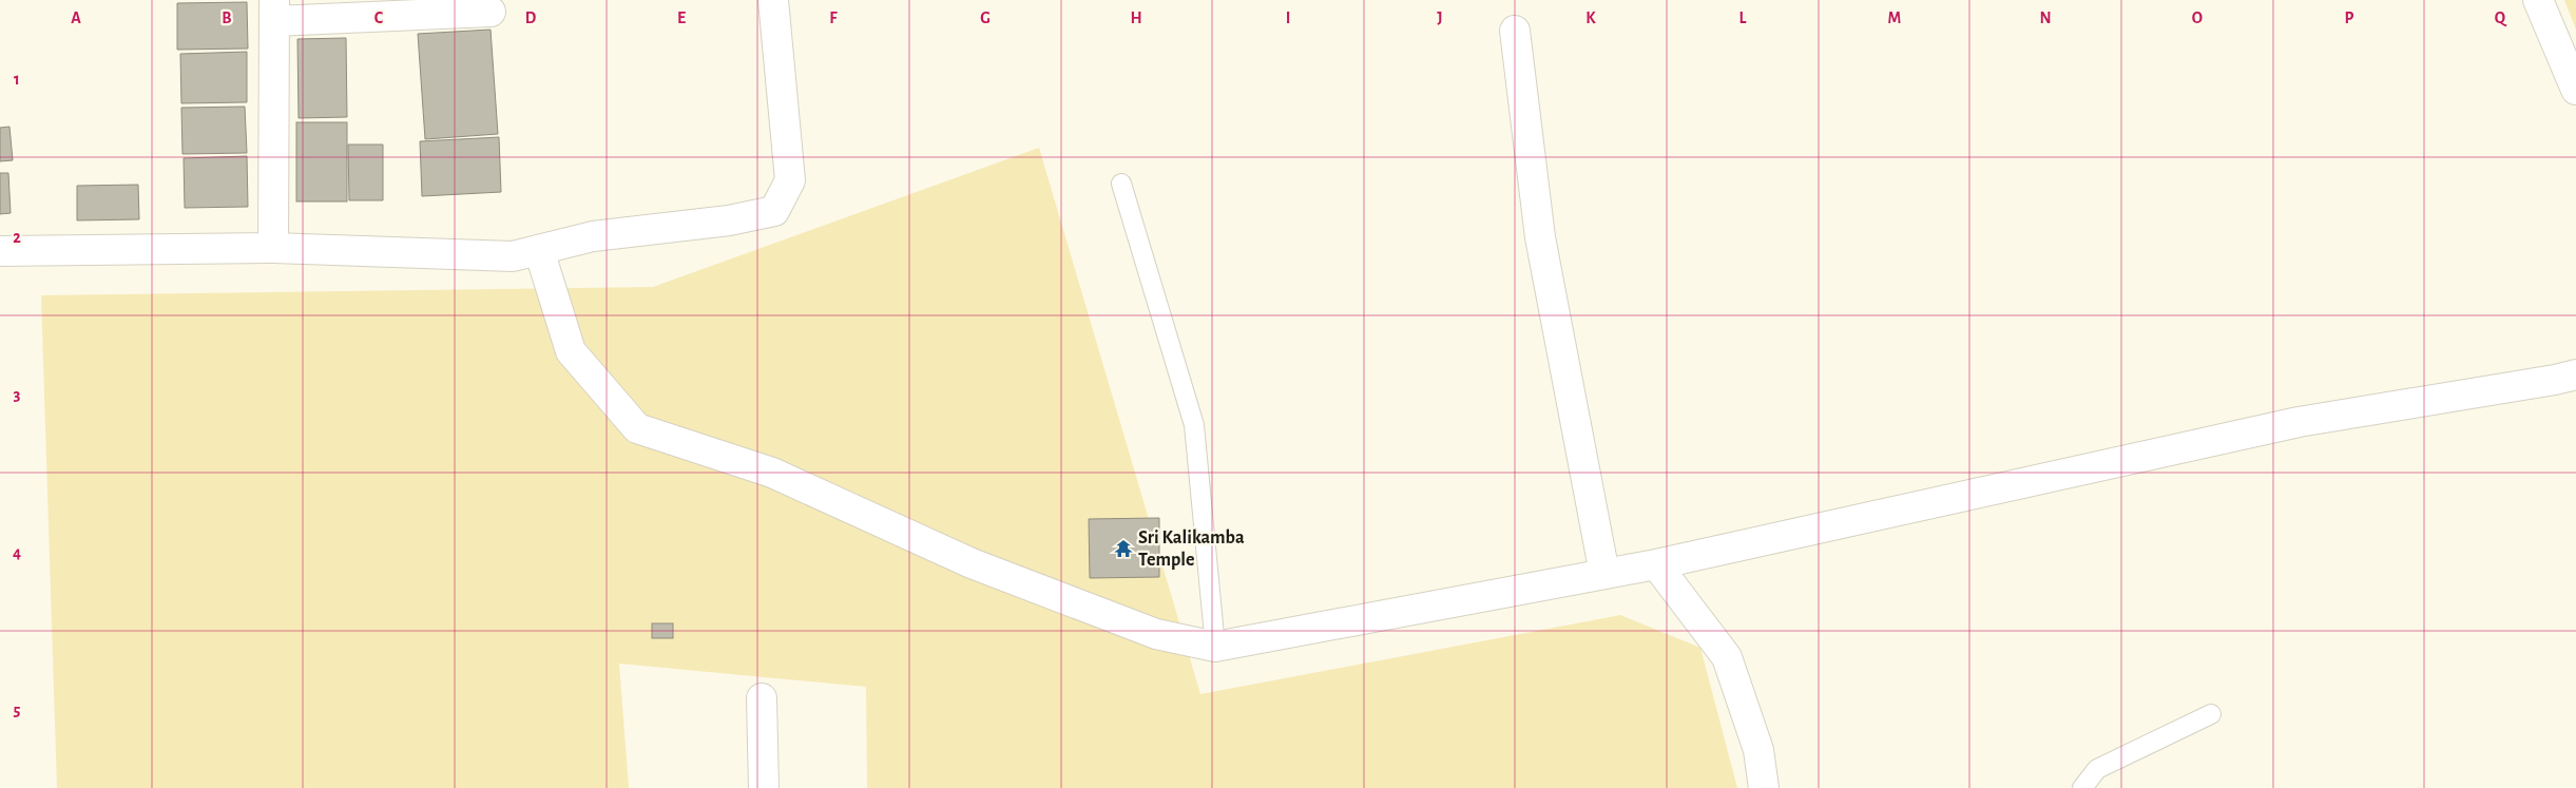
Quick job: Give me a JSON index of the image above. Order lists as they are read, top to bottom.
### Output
{
  "places": {
    "temple": ["Sri Kalikamba Temple"]
  },
  "grid": {
    "columns": [
      "A",
      "B",
      "C",
      "D",
      "E",
      "F",
      "G",
      "H",
      "I",
      "J",
      "K",
      "L",
      "M",
      "N",
      "O",
      "P",
      "Q"
    ],
    "rows": [
      "1",
      "2",
      "3",
      "4",
      "5"
    ]
  }
}
